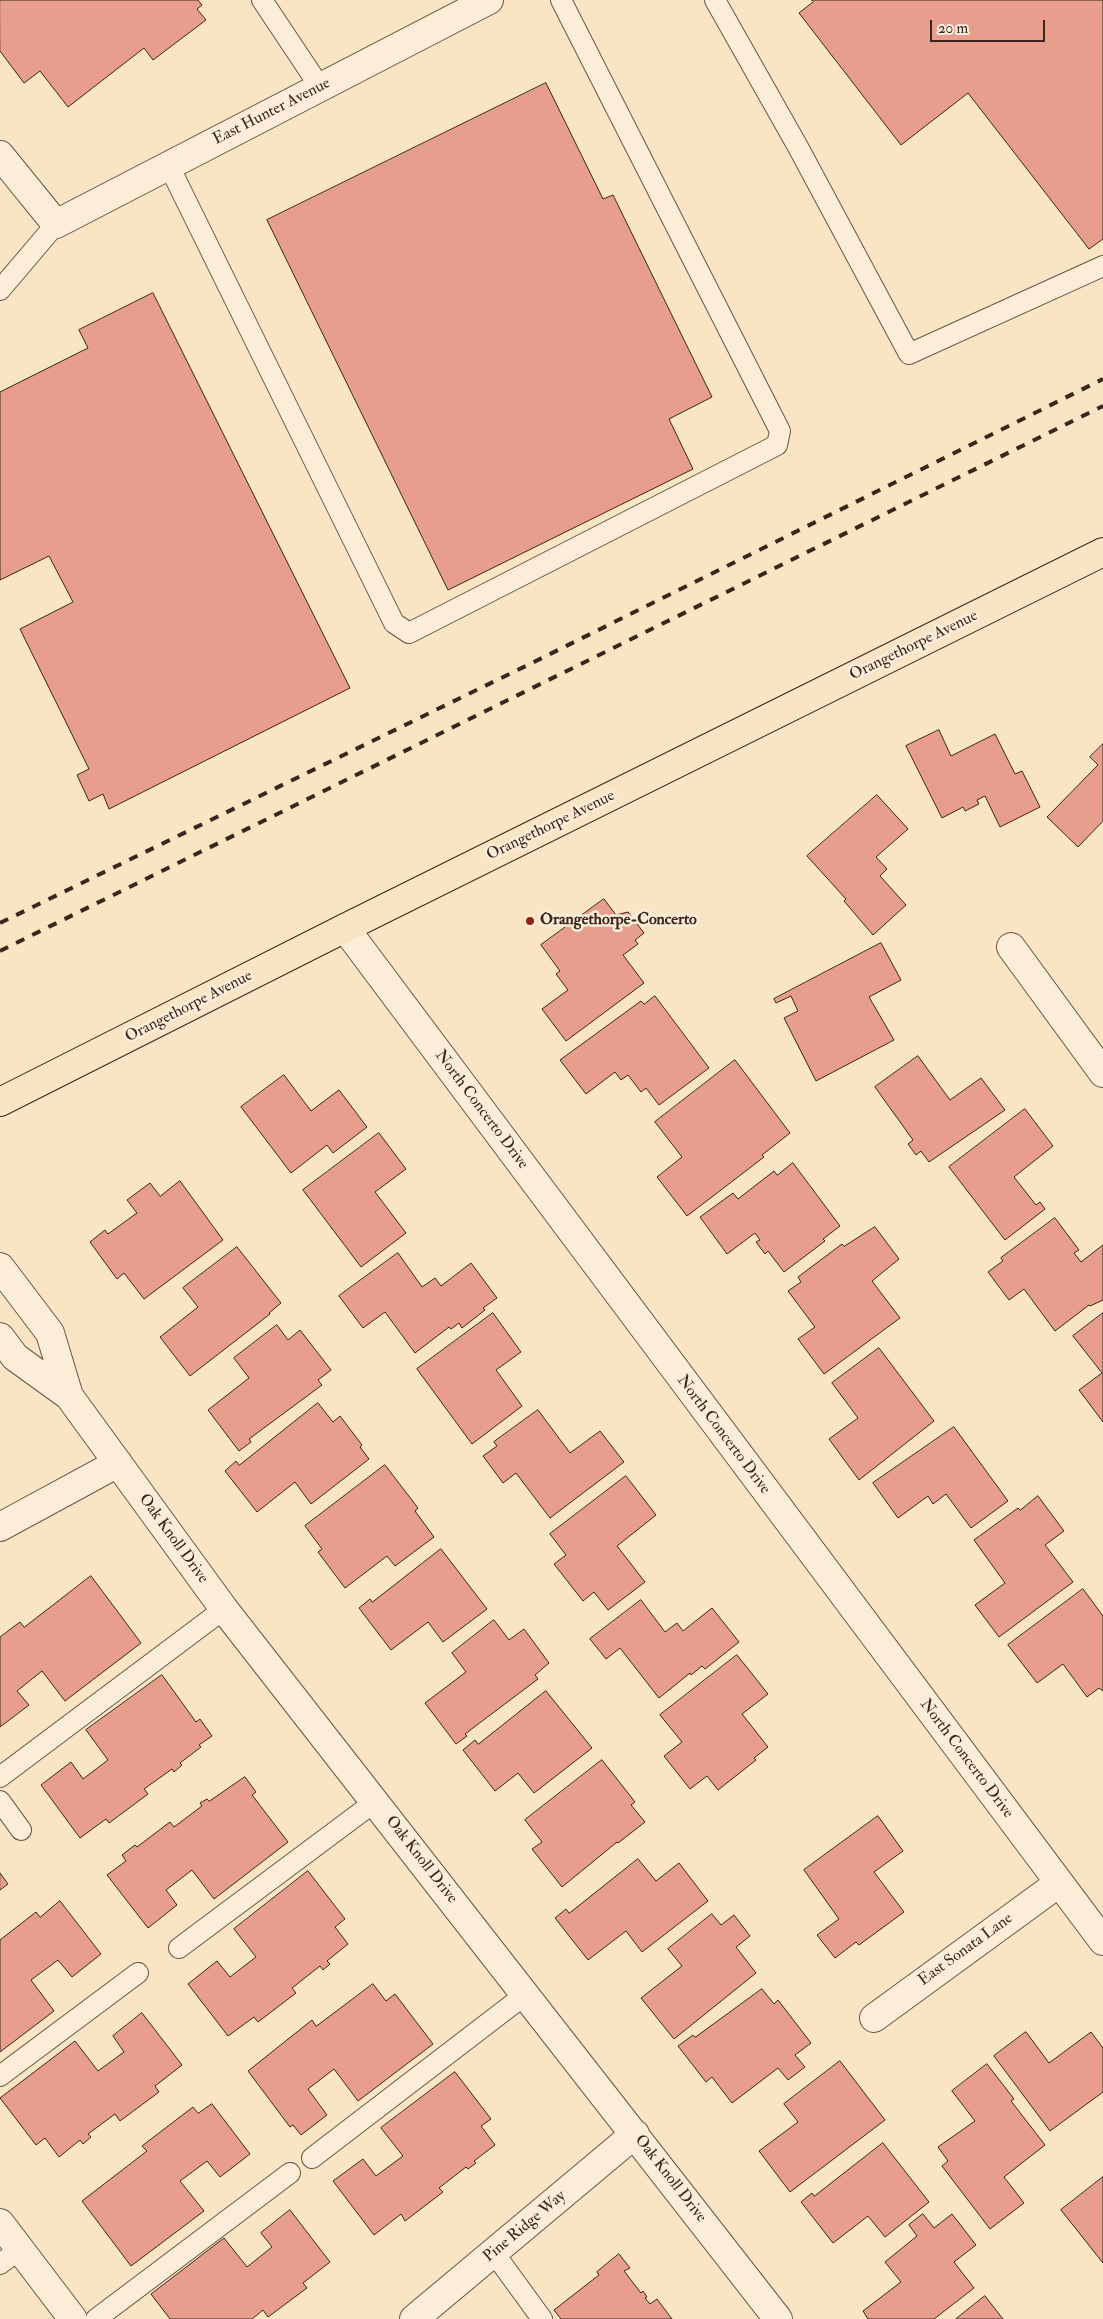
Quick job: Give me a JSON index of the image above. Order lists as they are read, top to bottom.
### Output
{
  "streets": {
    "main road": ["Orangethorpe Avenue"],
    "street": [
      "East Hunter Avenue",
      "North Concerto Drive",
      "Oak Knoll Drive",
      "East Sonata Lane",
      "Pine Ridge Way"
    ]
  },
  "crossings": [
    ["Orangethorpe Avenue", "North Concerto Drive"],
    ["North Concerto Drive", "East Sonata Lane"],
    ["Oak Knoll Drive", "Pine Ridge Way"]
  ],
  "places": ["Orangethorpe-Concerto"],
  "scale_bar": "20 m"
}
